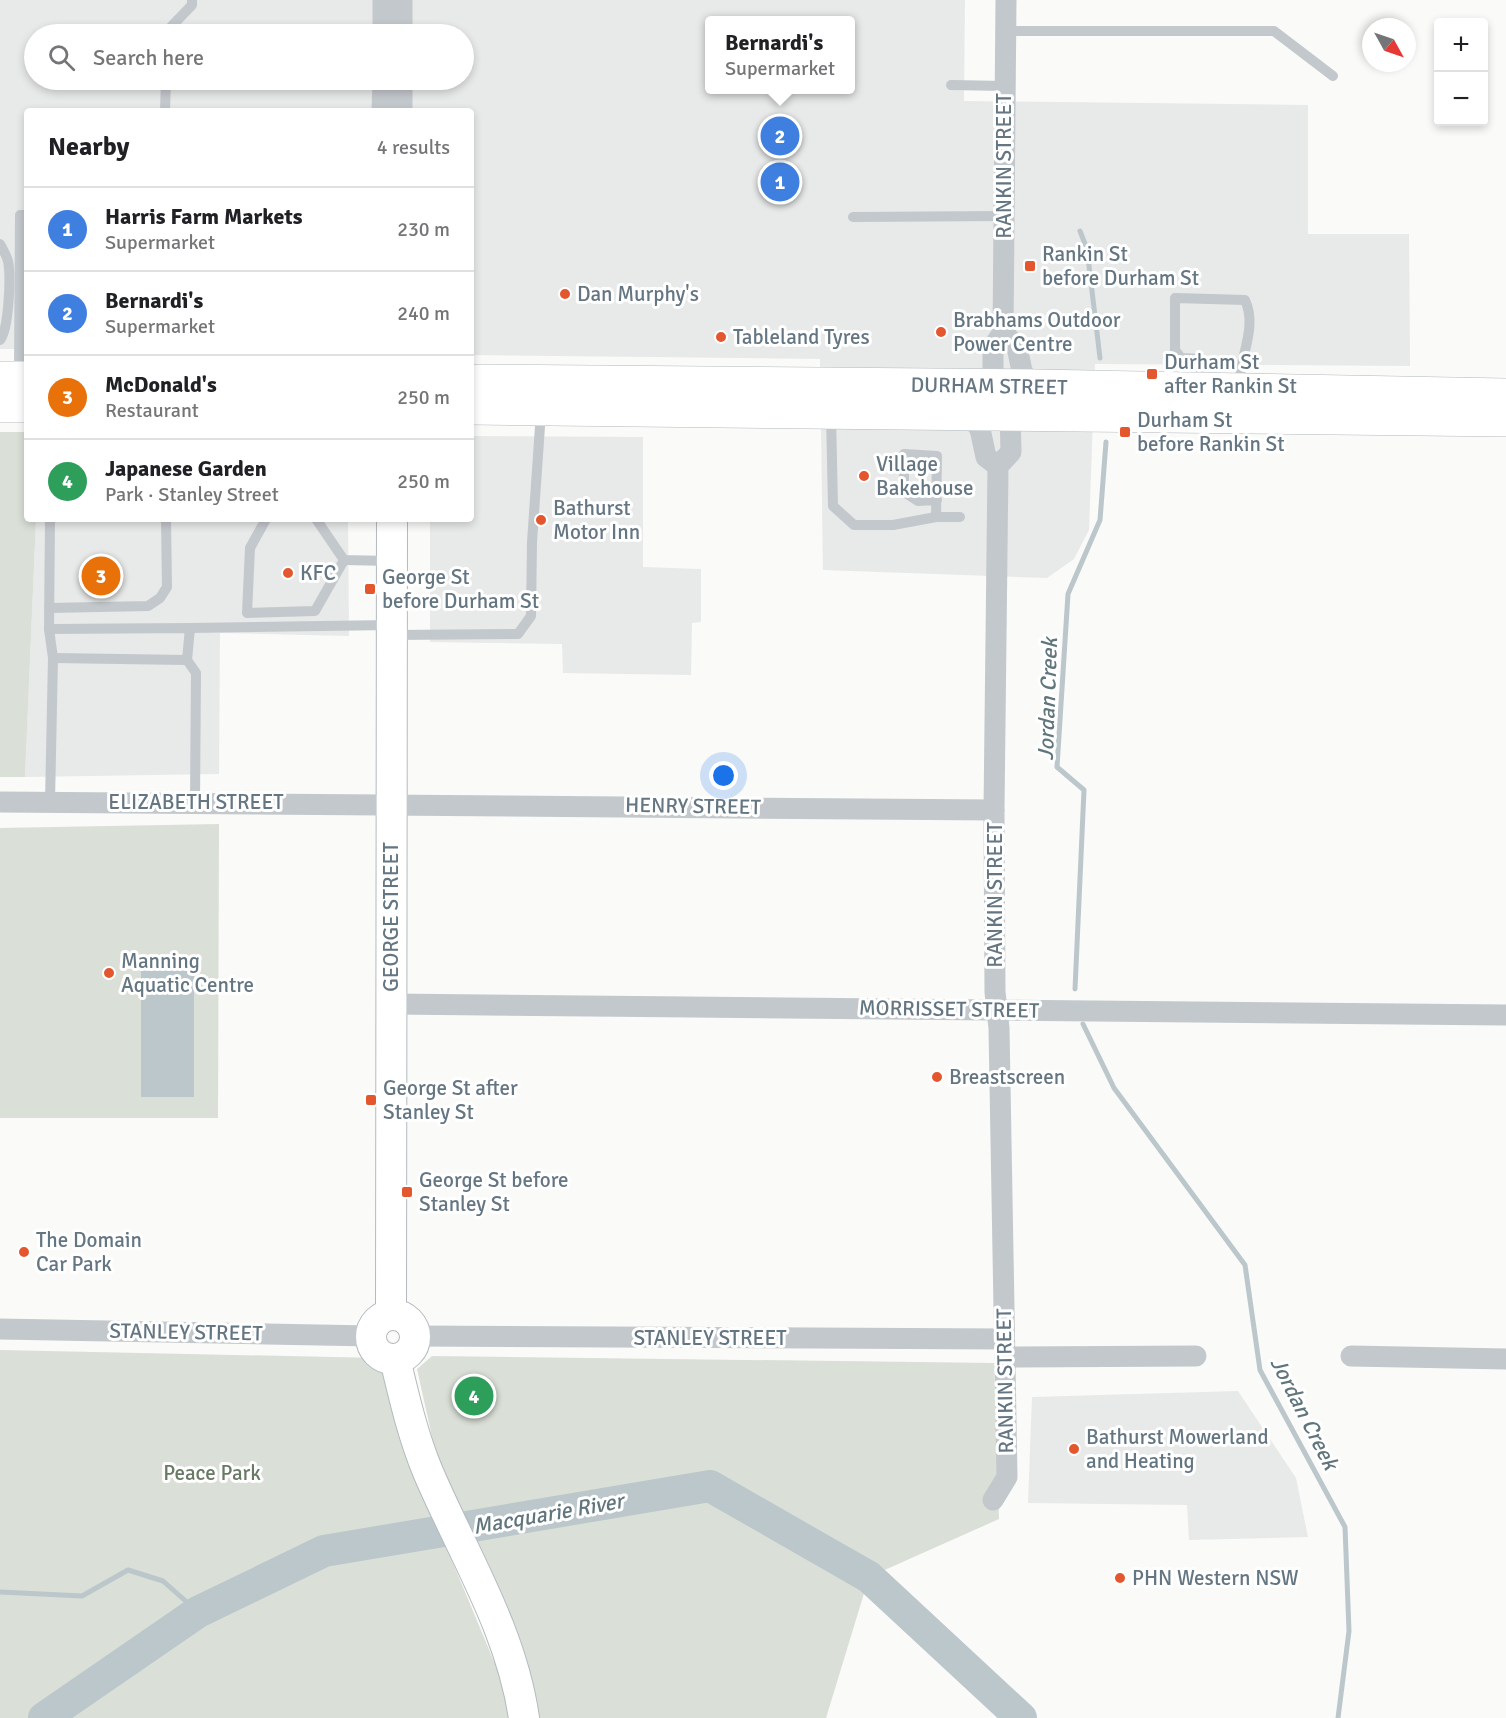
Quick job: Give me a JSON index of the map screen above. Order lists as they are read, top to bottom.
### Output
{
  "streets": {
    "highway": ["DURHAM STREET"],
    "main road": ["GEORGE STREET"],
    "street": [
      "RANKIN STREET",
      "ELIZABETH STREET",
      "HENRY STREET",
      "MORRISSET STREET",
      "STANLEY STREET"
    ]
  },
  "crossings": [
    ["RANKIN STREET", "DURHAM STREET"],
    ["RANKIN STREET", "HENRY STREET"],
    ["RANKIN STREET", "MORRISSET STREET"],
    ["RANKIN STREET", "STANLEY STREET"],
    ["ELIZABETH STREET", "HENRY STREET"],
    ["ELIZABETH STREET", "GEORGE STREET"],
    ["HENRY STREET", "GEORGE STREET"],
    ["GEORGE STREET", "MORRISSET STREET"],
    ["GEORGE STREET", "STANLEY STREET"]
  ],
  "water": ["Jordan Creek", "Macquarie River"],
  "parks": ["Peace Park"],
  "places": {
    "transit": [
      "Rankin St before Durham St",
      "Durham St after Rankin St",
      "Durham St before Rankin St",
      "George St before Durham St",
      "George St after Stanley St",
      "George St before Stanley St"
    ],
    "other": [
      "Dan Murphy's",
      "Brabhams Outdoor Power Centre",
      "Tableland Tyres",
      "Village Bakehouse",
      "Bathurst Motor Inn",
      "KFC",
      "Manning Aquatic Centre",
      "Breastscreen",
      "The Domain Car Park",
      "Bathurst Mowerland and Heating",
      "PHN Western NSW"
    ]
  },
  "north": "bottom right",
  "page": {
    "popup": ["Bernardi's", "Supermarket"],
    "map_buttons": ["+", "−"],
    "search": "Search here",
    "heading": ["Nearby", "4 results"],
    "pins": [
      "2",
      "1",
      "3",
      "4"
    ],
    "list": [
      {
        "mark": "1",
        "name": "Harris Farm Markets",
        "note": "Supermarket",
        "value": "230 m"
      },
      {
        "mark": "2",
        "name": "Bernardi's",
        "note": "Supermarket",
        "value": "240 m"
      },
      {
        "mark": "3",
        "name": "McDonald's",
        "note": "Restaurant",
        "value": "250 m"
      },
      {
        "mark": "4",
        "name": "Japanese Garden",
        "note": "Park · Stanley Street",
        "value": "250 m"
      }
    ]
  }
}
